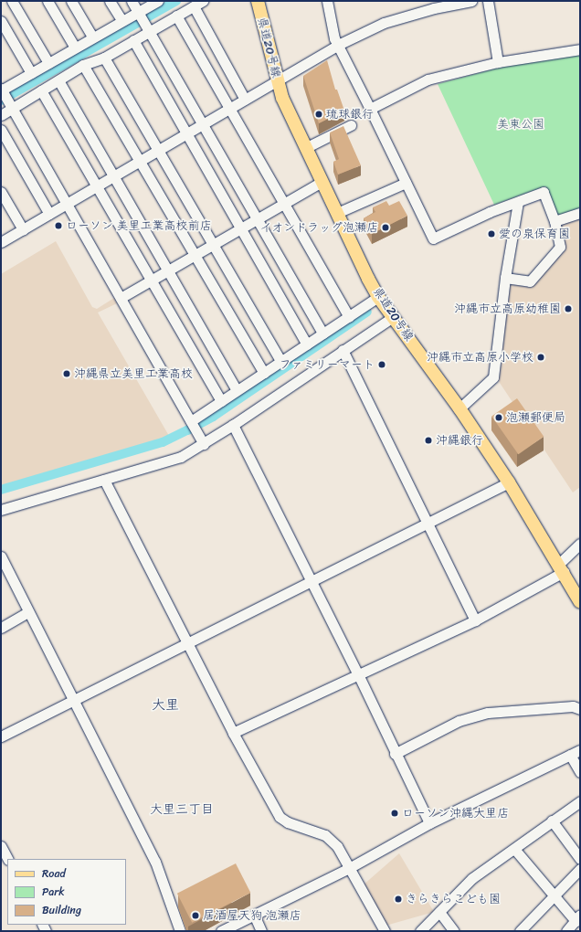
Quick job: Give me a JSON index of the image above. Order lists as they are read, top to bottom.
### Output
{
  "streets": {
    "main road": ["県道20号線"]
  },
  "districts": ["大里", "大里三丁目"],
  "parks": ["美東公園"],
  "places": [
    "琉球銀行",
    "ローソン 美里工業高校前店",
    "イオンドラッグ泡瀬店",
    "愛の泉保育園",
    "沖縄市立高原幼稚園",
    "沖縄市立高原小学校",
    "ファミリーマート",
    "沖縄県立美里工業高校",
    "泡瀬郵便局",
    "沖縄銀行",
    "ローソン沖縄大里店",
    "きらきらこども園",
    "居酒屋天狗 泡瀬店"
  ],
  "legend": ["Road", "Park", "Building"]
}
